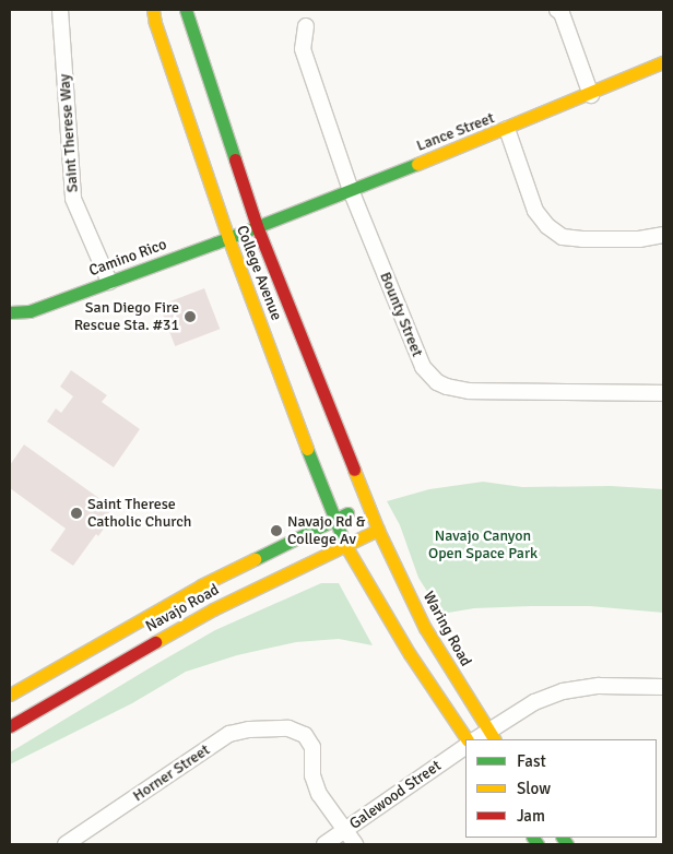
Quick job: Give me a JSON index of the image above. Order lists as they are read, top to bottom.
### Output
{
  "streets": {
    "main road": [
      "Lance Street",
      "Camino Rico",
      "College Avenue",
      "Navajo Road",
      "Waring Road"
    ],
    "street": [
      "Saint Therese Way",
      "Bounty Street",
      "Horner Street",
      "Galewood Street"
    ]
  },
  "crossings": [
    ["Lance Street", "Camino Rico"],
    ["Lance Street", "College Avenue"],
    ["Lance Street", "Bounty Street"],
    ["Saint Therese Way", "Camino Rico"],
    ["Camino Rico", "College Avenue"],
    ["College Avenue", "Navajo Road"],
    ["College Avenue", "Waring Road"],
    ["Navajo Road", "Waring Road"],
    ["Horner Street", "Galewood Street"]
  ],
  "parks": ["Navajo Canyon Open Space Park"],
  "places": ["San Diego Fire Rescue Sta. #31", "Saint Therese Catholic Church", "Navajo Rd & College Av"],
  "legend": ["Fast", "Slow", "Jam"]
}
